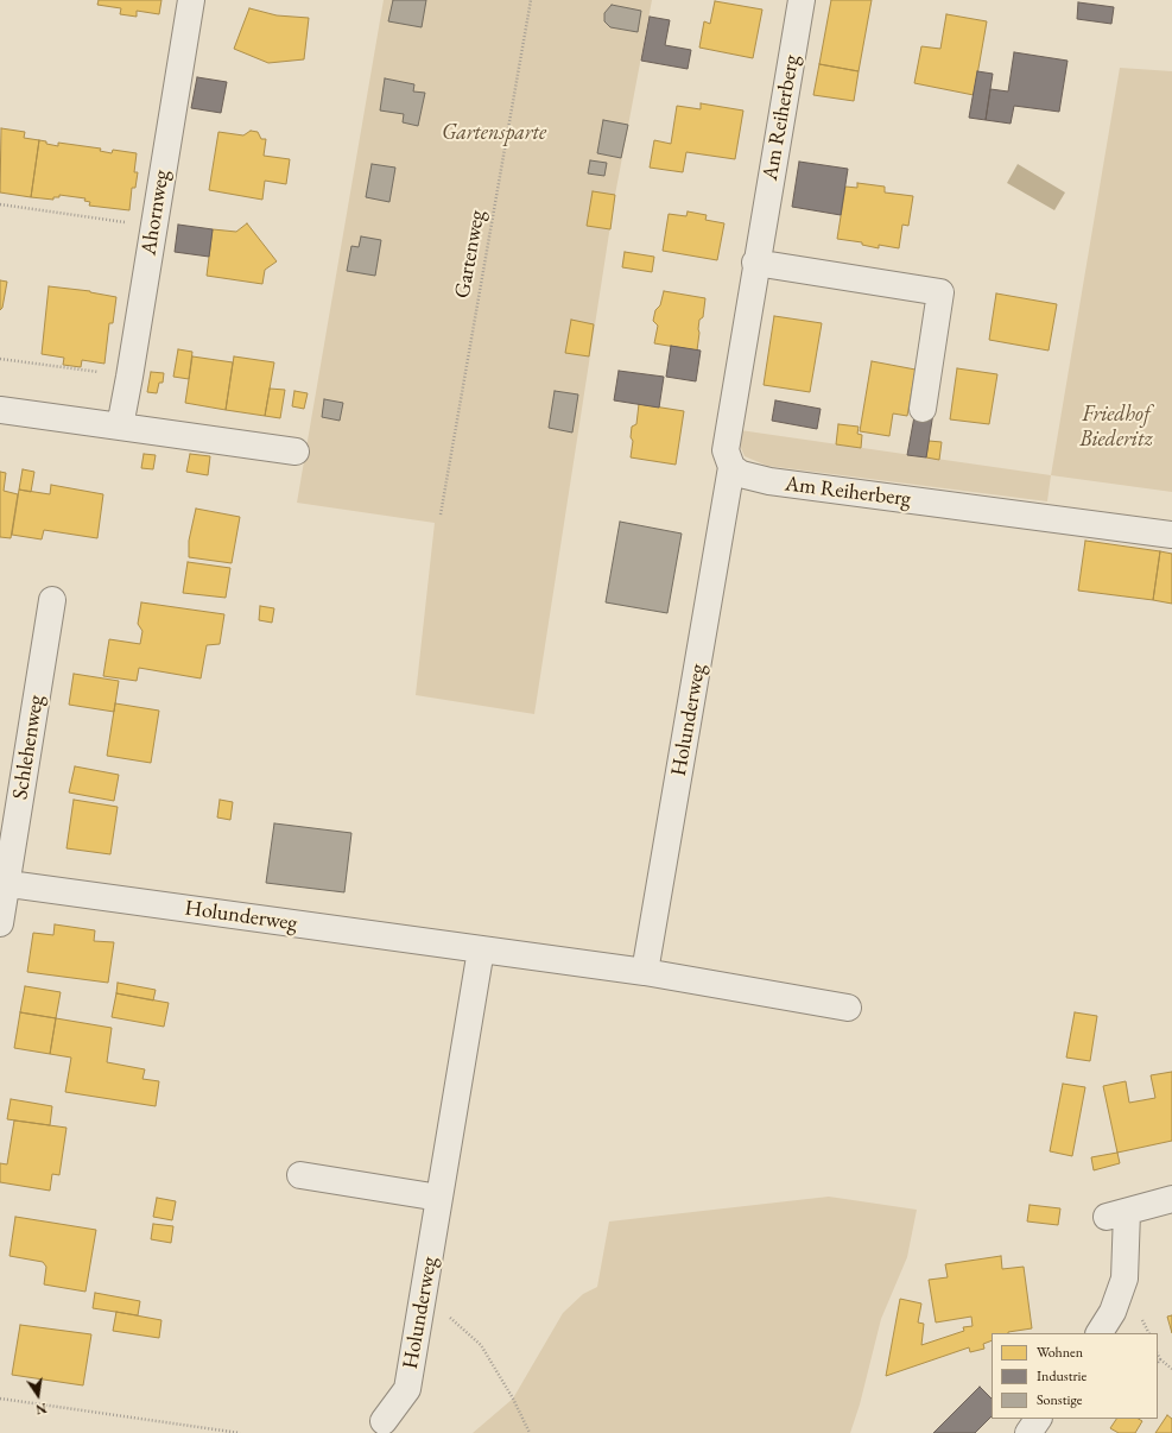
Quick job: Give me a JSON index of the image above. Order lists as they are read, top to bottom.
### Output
{
  "streets": {
    "street": [
      "Am Reiherberg",
      "Ahornweg",
      "Holunderweg",
      "Schlehenweg"
    ],
    "path": ["Gartenweg"]
  },
  "crossings": [
    ["Am Reiherberg", "Holunderweg"],
    ["Holunderweg", "Schlehenweg"]
  ],
  "parks": ["Gartensparte", "Friedhof Biederitz"],
  "legend": ["Wohnen", "Industrie", "Sonstige"],
  "north": "bottom"
}
